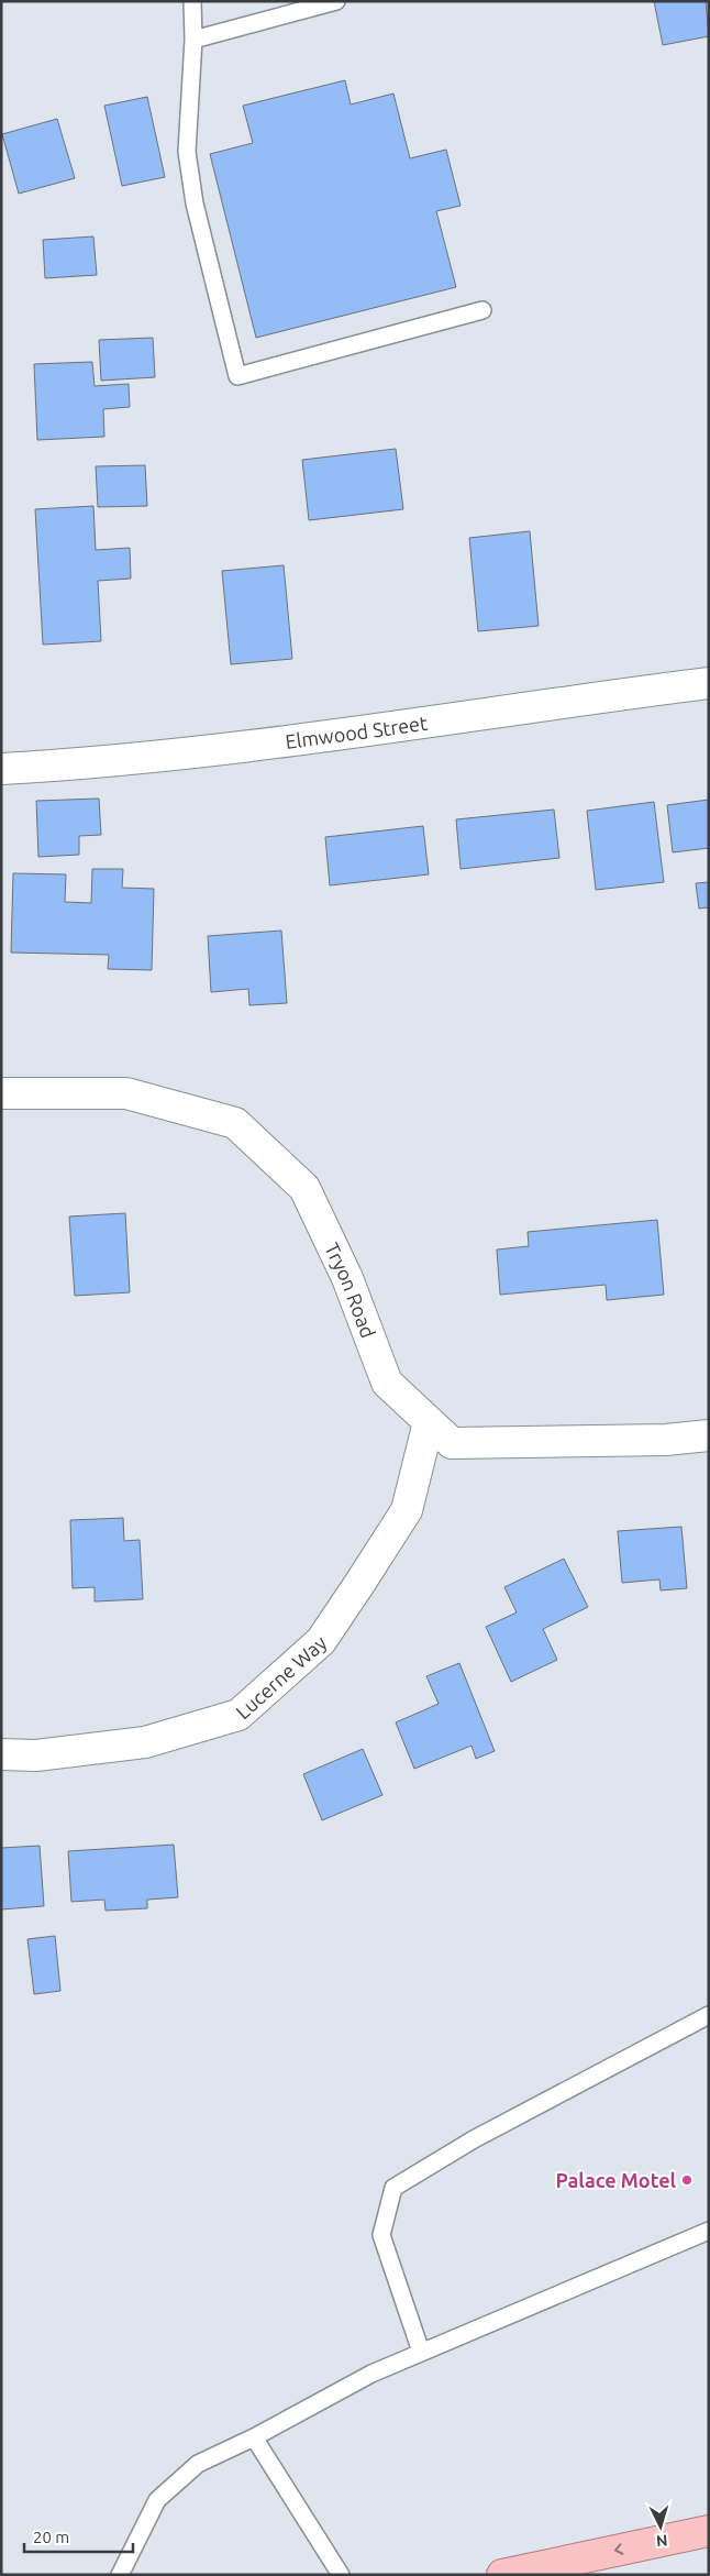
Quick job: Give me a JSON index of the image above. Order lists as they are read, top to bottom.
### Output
{
  "streets": {
    "street": ["Elmwood Street", "Tryon Road", "Lucerne Way"]
  },
  "crossings": [
    ["Tryon Road", "Lucerne Way"]
  ],
  "places": ["Palace Motel"],
  "scale_bar": "20 m",
  "north": "bottom"
}
